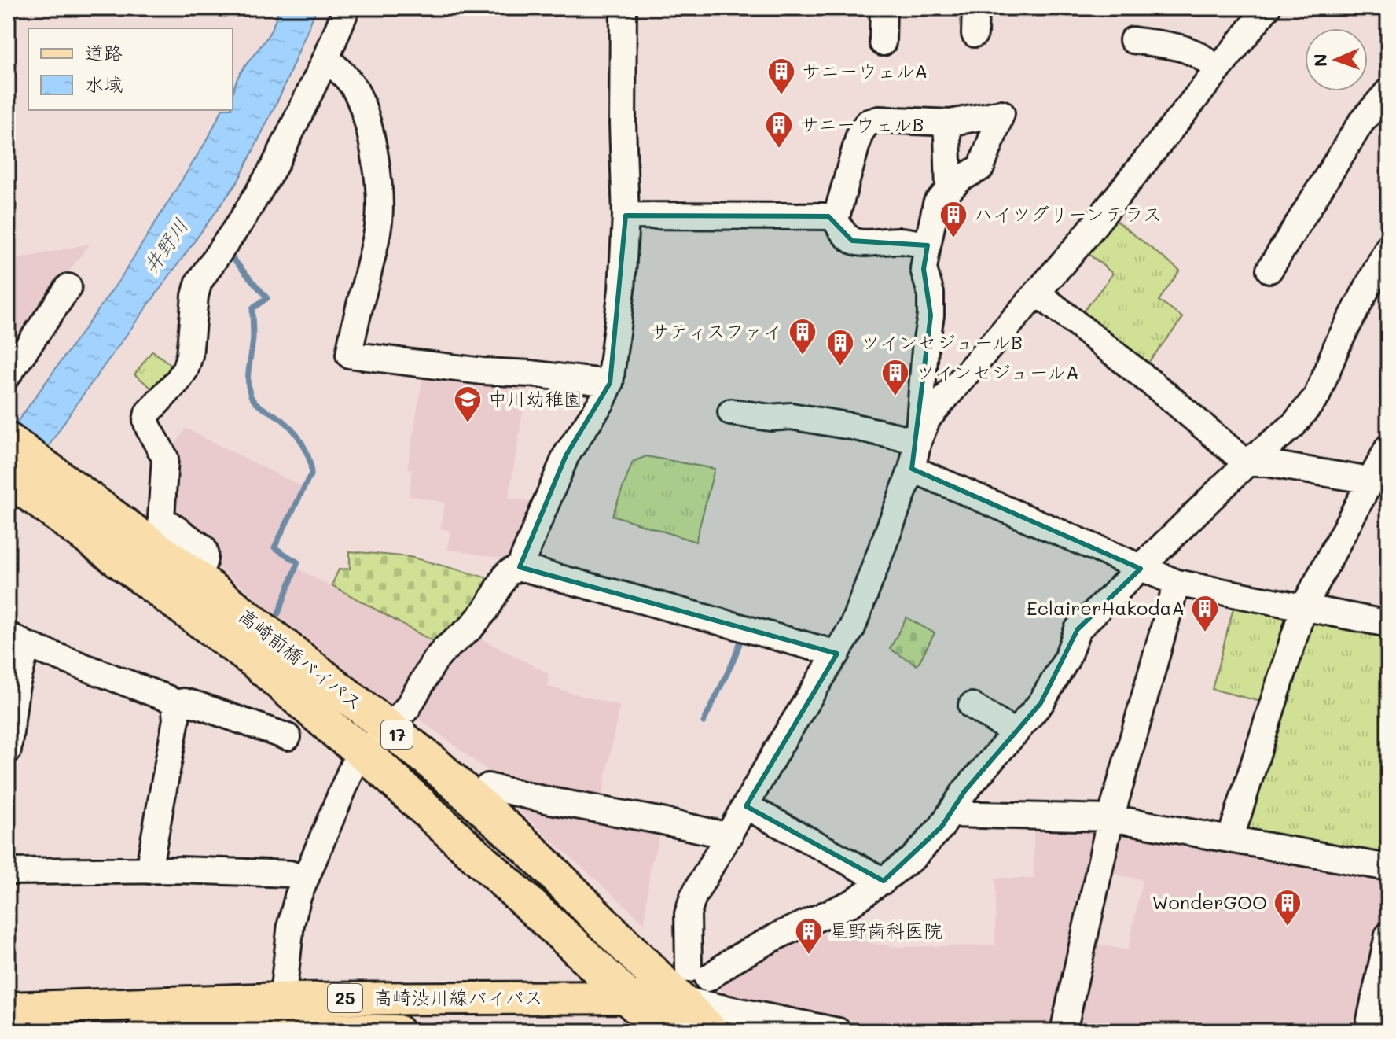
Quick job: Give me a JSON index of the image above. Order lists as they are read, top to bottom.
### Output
{
  "streets": {
    "highway": ["高崎前橋バイパス", "17"],
    "main road": ["25", "高崎渋川線バイパス"]
  },
  "crossings": [
    ["高崎前橋バイパス", "高崎渋川線バイパス"]
  ],
  "water": ["井野川"],
  "places": {
    "building": [
      "サニーウェルA",
      "サニーウェルB",
      "ハイツグリーンテラス",
      "サティスファイ",
      "ツインセジュールB",
      "ツインセジュールA",
      "EclairerHakodaA",
      "WonderGOO",
      "星野歯科医院"
    ],
    "school or university": ["中川幼稚園"]
  },
  "legend": ["道路", "水域"],
  "north": "left"
}
